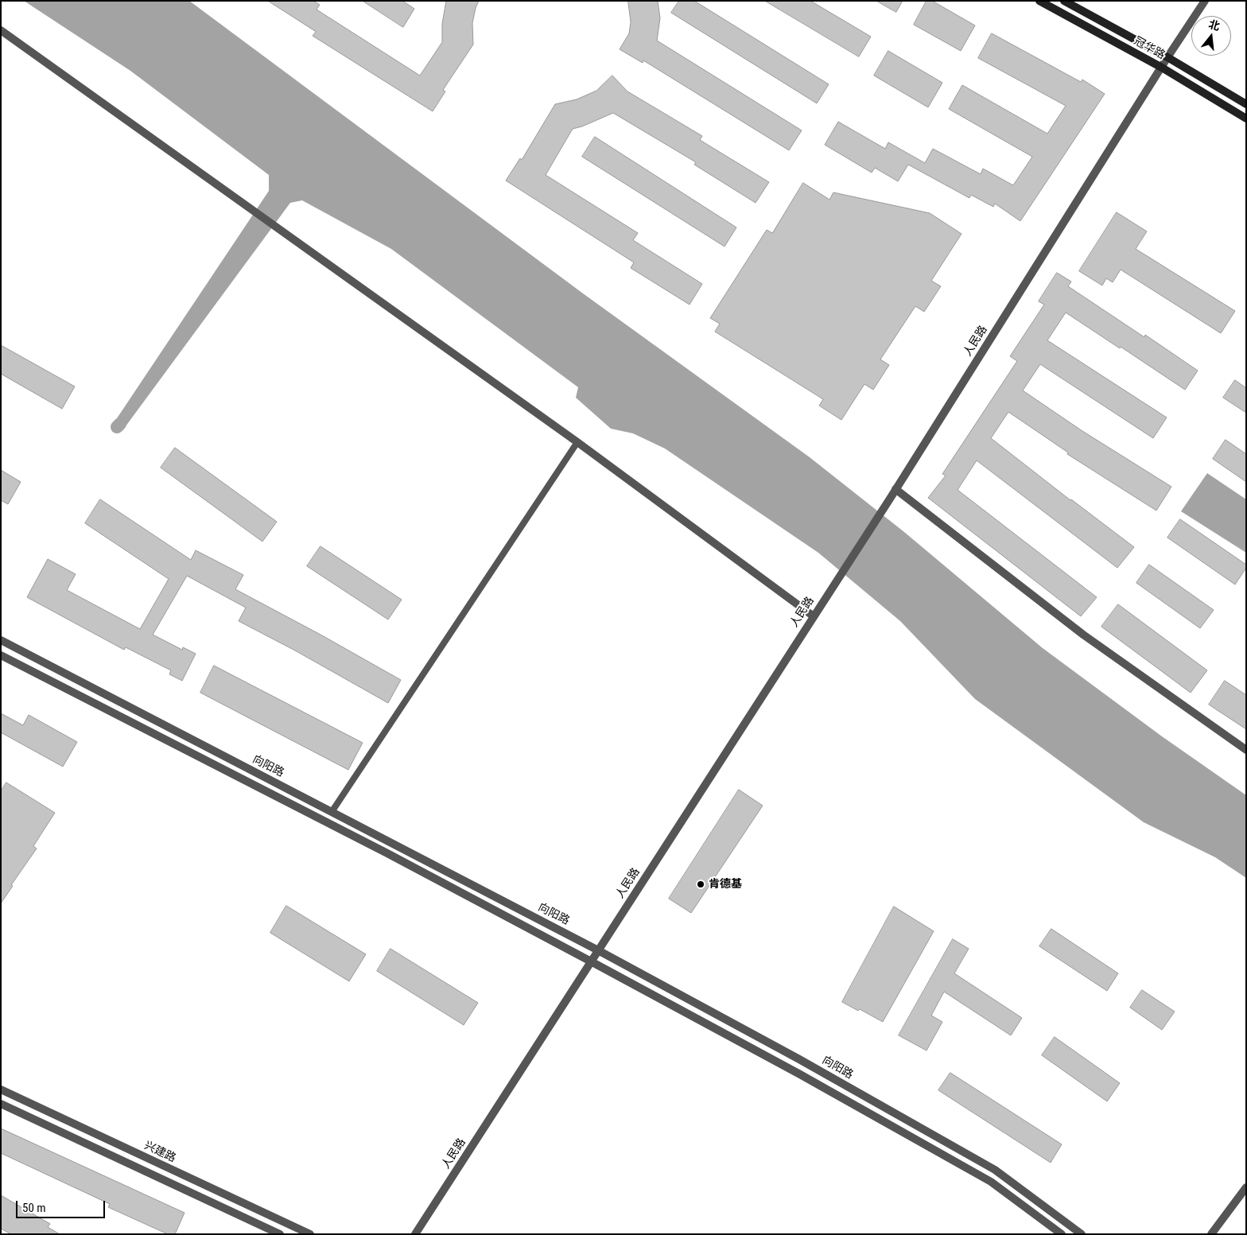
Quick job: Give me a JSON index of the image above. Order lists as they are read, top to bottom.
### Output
{
  "streets": {
    "main road": ["冠华路"],
    "street": ["人民路", "向阳路", "兴建路"]
  },
  "crossings": [
    ["冠华路", "人民路"],
    ["人民路", "向阳路"]
  ],
  "places": ["肯德基"],
  "scale_bar": "50 m",
  "north": "top"
}
